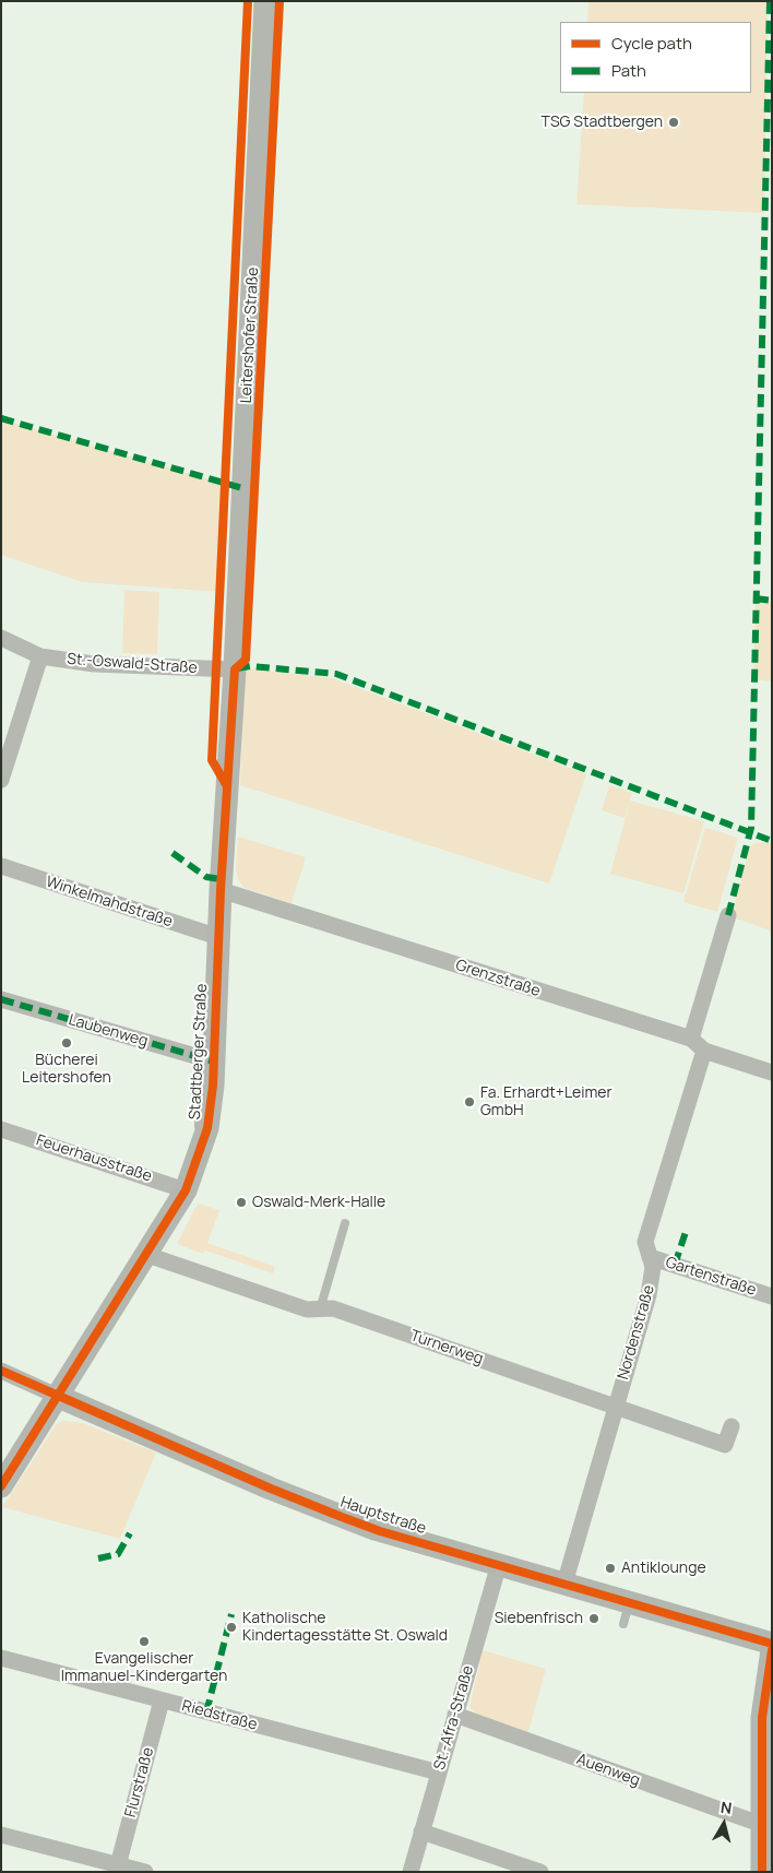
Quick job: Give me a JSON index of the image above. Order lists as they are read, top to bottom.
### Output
{
  "streets": {
    "street": [
      "Leitershofer Straße",
      "St.-Oswald-Straße",
      "Winkelmahdstraße",
      "Grenzstraße",
      "Laubenweg",
      "Stadtberger Straße",
      "Feuerhausstraße",
      "Gartenstraße",
      "Nordenstraße",
      "Turnerweg",
      "Hauptstraße",
      "Riedstraße",
      "St.-Afra-Straße",
      "Auenweg",
      "Flurstraße"
    ]
  },
  "crossings": [
    ["Leitershofer Straße", "St.-Oswald-Straße"],
    ["Leitershofer Straße", "Stadtberger Straße"],
    ["St.-Oswald-Straße", "Stadtberger Straße"],
    ["Winkelmahdstraße", "Stadtberger Straße"],
    ["Grenzstraße", "Stadtberger Straße"],
    ["Grenzstraße", "Nordenstraße"],
    ["Laubenweg", "Stadtberger Straße"],
    ["Stadtberger Straße", "Feuerhausstraße"],
    ["Stadtberger Straße", "Turnerweg"],
    ["Stadtberger Straße", "Hauptstraße"],
    ["Gartenstraße", "Nordenstraße"],
    ["Nordenstraße", "Turnerweg"],
    ["Nordenstraße", "Hauptstraße"],
    ["Hauptstraße", "St.-Afra-Straße"],
    ["Riedstraße", "St.-Afra-Straße"],
    ["Riedstraße", "Flurstraße"],
    ["St.-Afra-Straße", "Auenweg"]
  ],
  "places": [
    "TSG Stadtbergen",
    "Bücherei Leitershofen",
    "Fa. Erhardt+Leimer GmbH",
    "Oswald-Merk-Halle",
    "Antiklounge",
    "Siebenfrisch",
    "Katholische Kindertagesstätte St. Oswald",
    "Evangelischer Immanuel-Kindergarten"
  ],
  "legend": ["Cycle path", "Path"],
  "north": "top"
}
